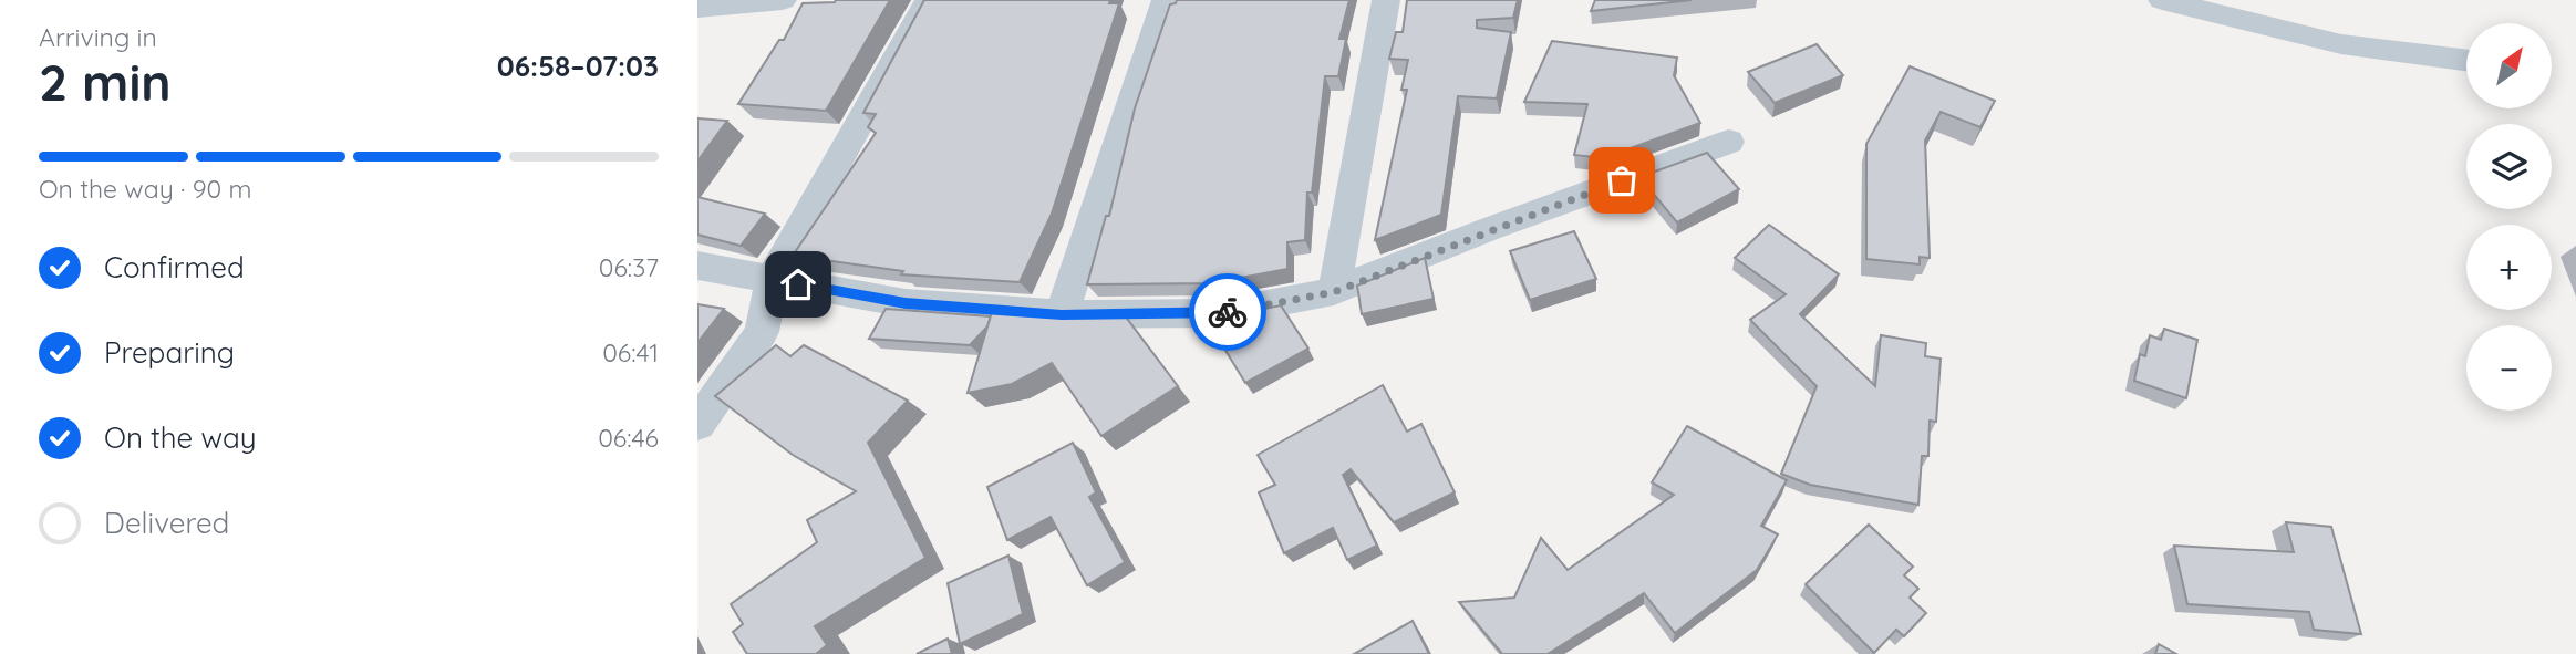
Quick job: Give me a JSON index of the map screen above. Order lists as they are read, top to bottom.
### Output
{
  "north": "top right",
  "page": {
    "heading": ["2 min", "Arriving in", "06:58–07:03"],
    "map_buttons": ["+", "−"],
    "bar": "On the way · 90 m",
    "list": [
      ["Confirmed", "06:37"],
      ["Preparing", "06:41"],
      ["On the way", "06:46"],
      "Delivered"
    ]
  }
}
